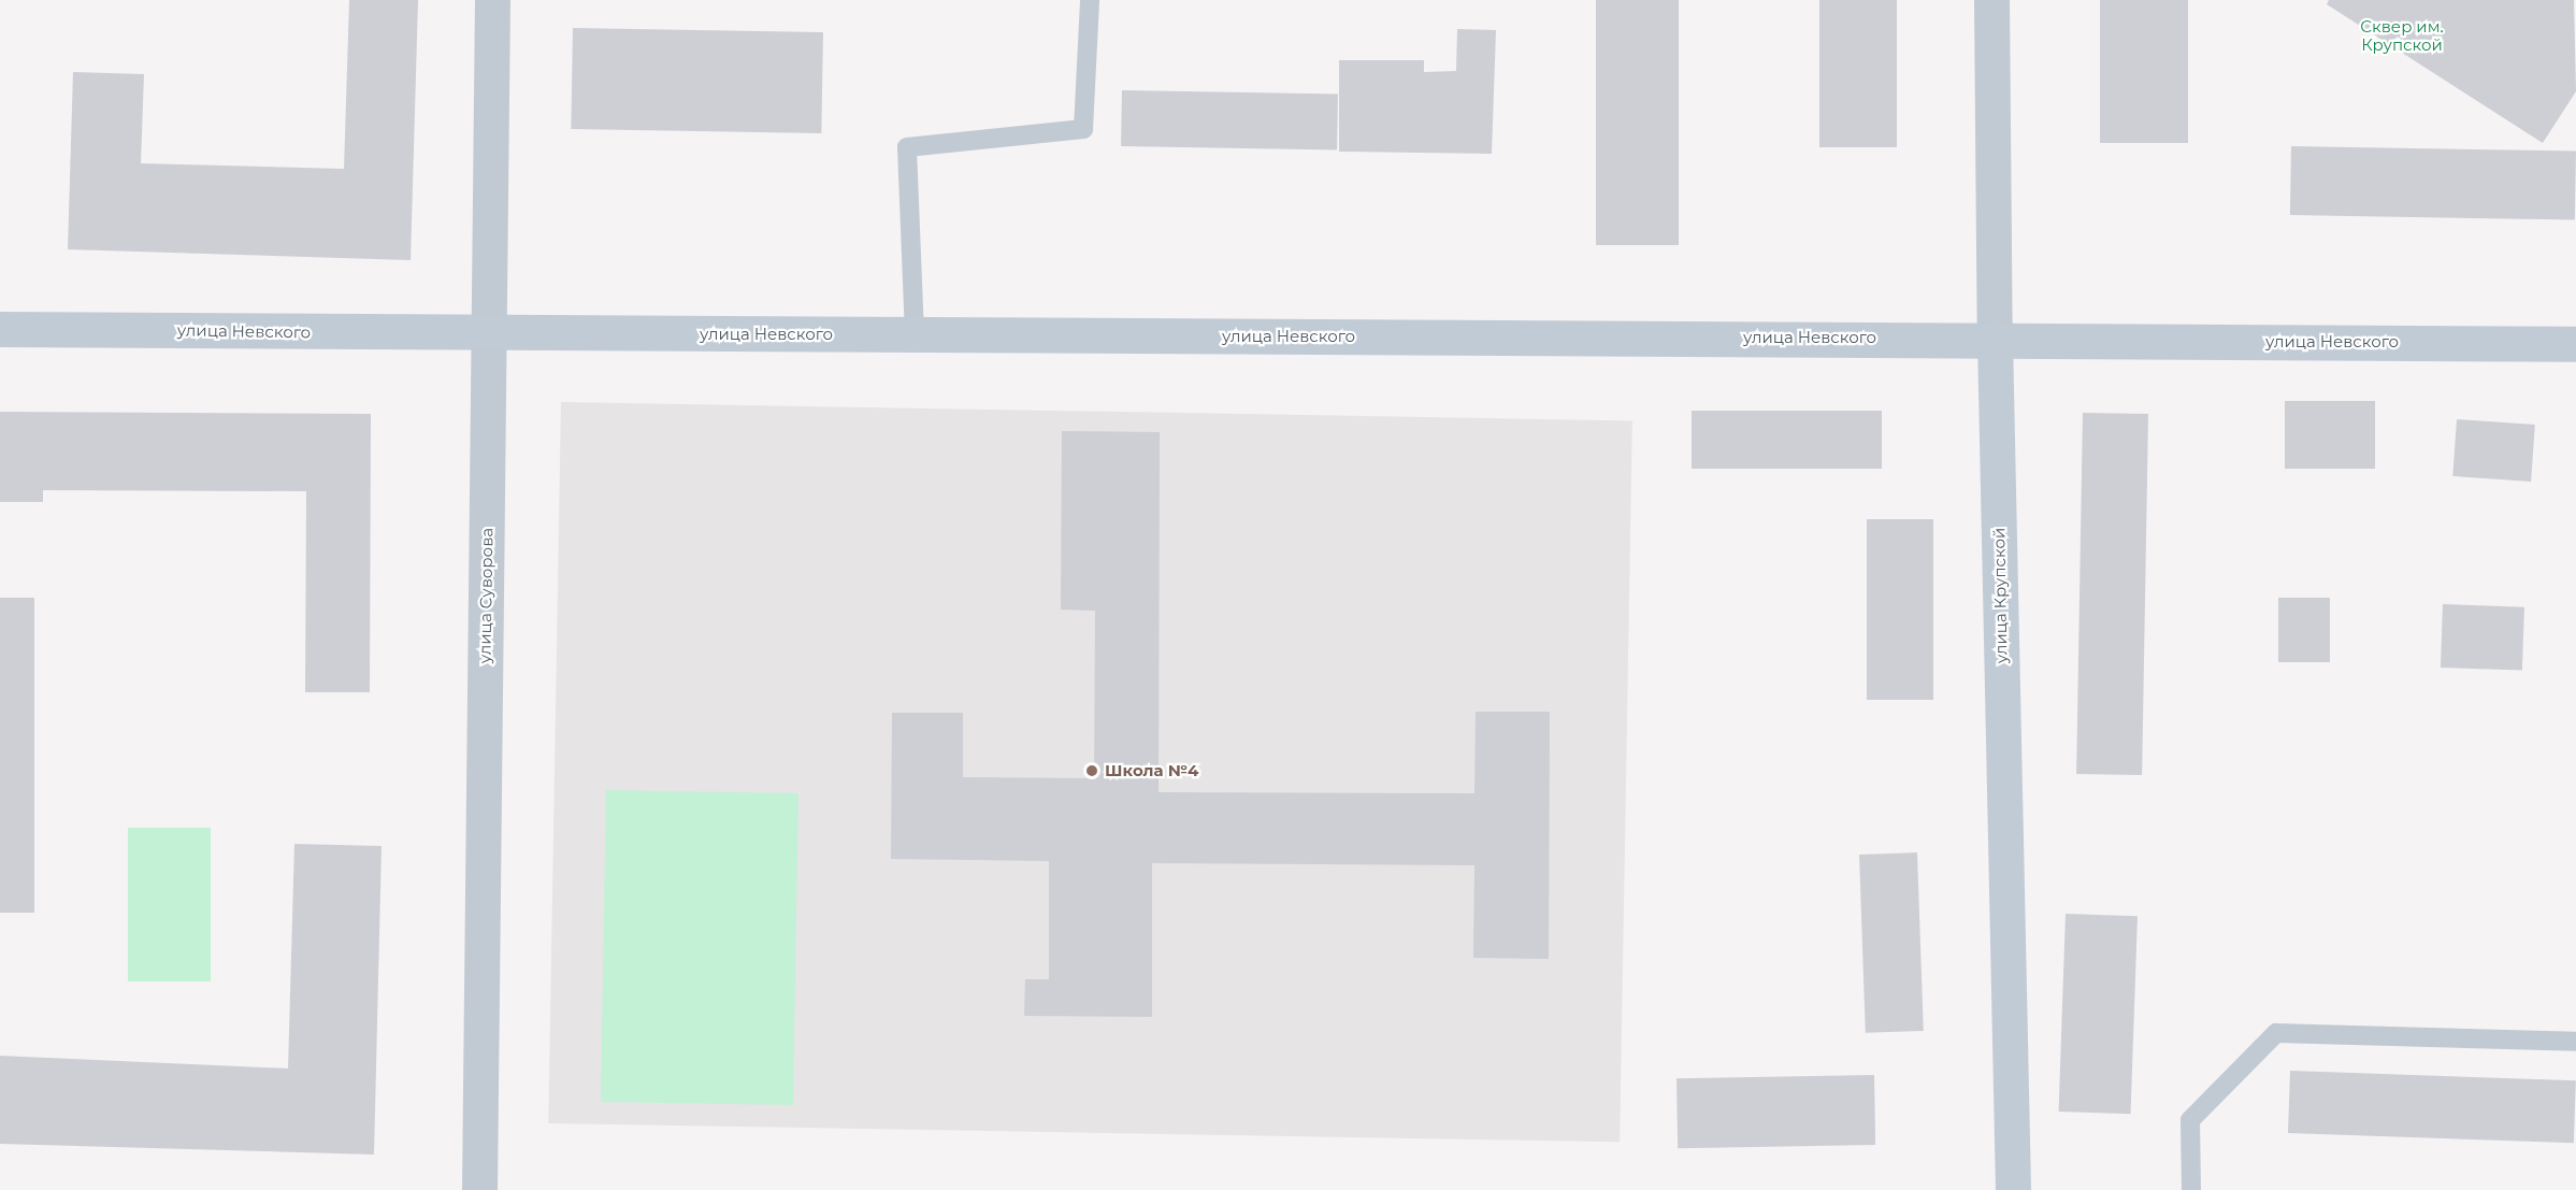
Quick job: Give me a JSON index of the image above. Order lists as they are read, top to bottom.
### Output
{
  "streets": {
    "main road": ["улица Невского", "улица Крупской"],
    "street": ["улица Суворова"]
  },
  "crossings": [
    ["улица Невского", "улица Суворова"],
    ["улица Невского", "улица Крупской"]
  ],
  "parks": ["Сквер им. Крупской"],
  "places": ["Школа №4"]
}
